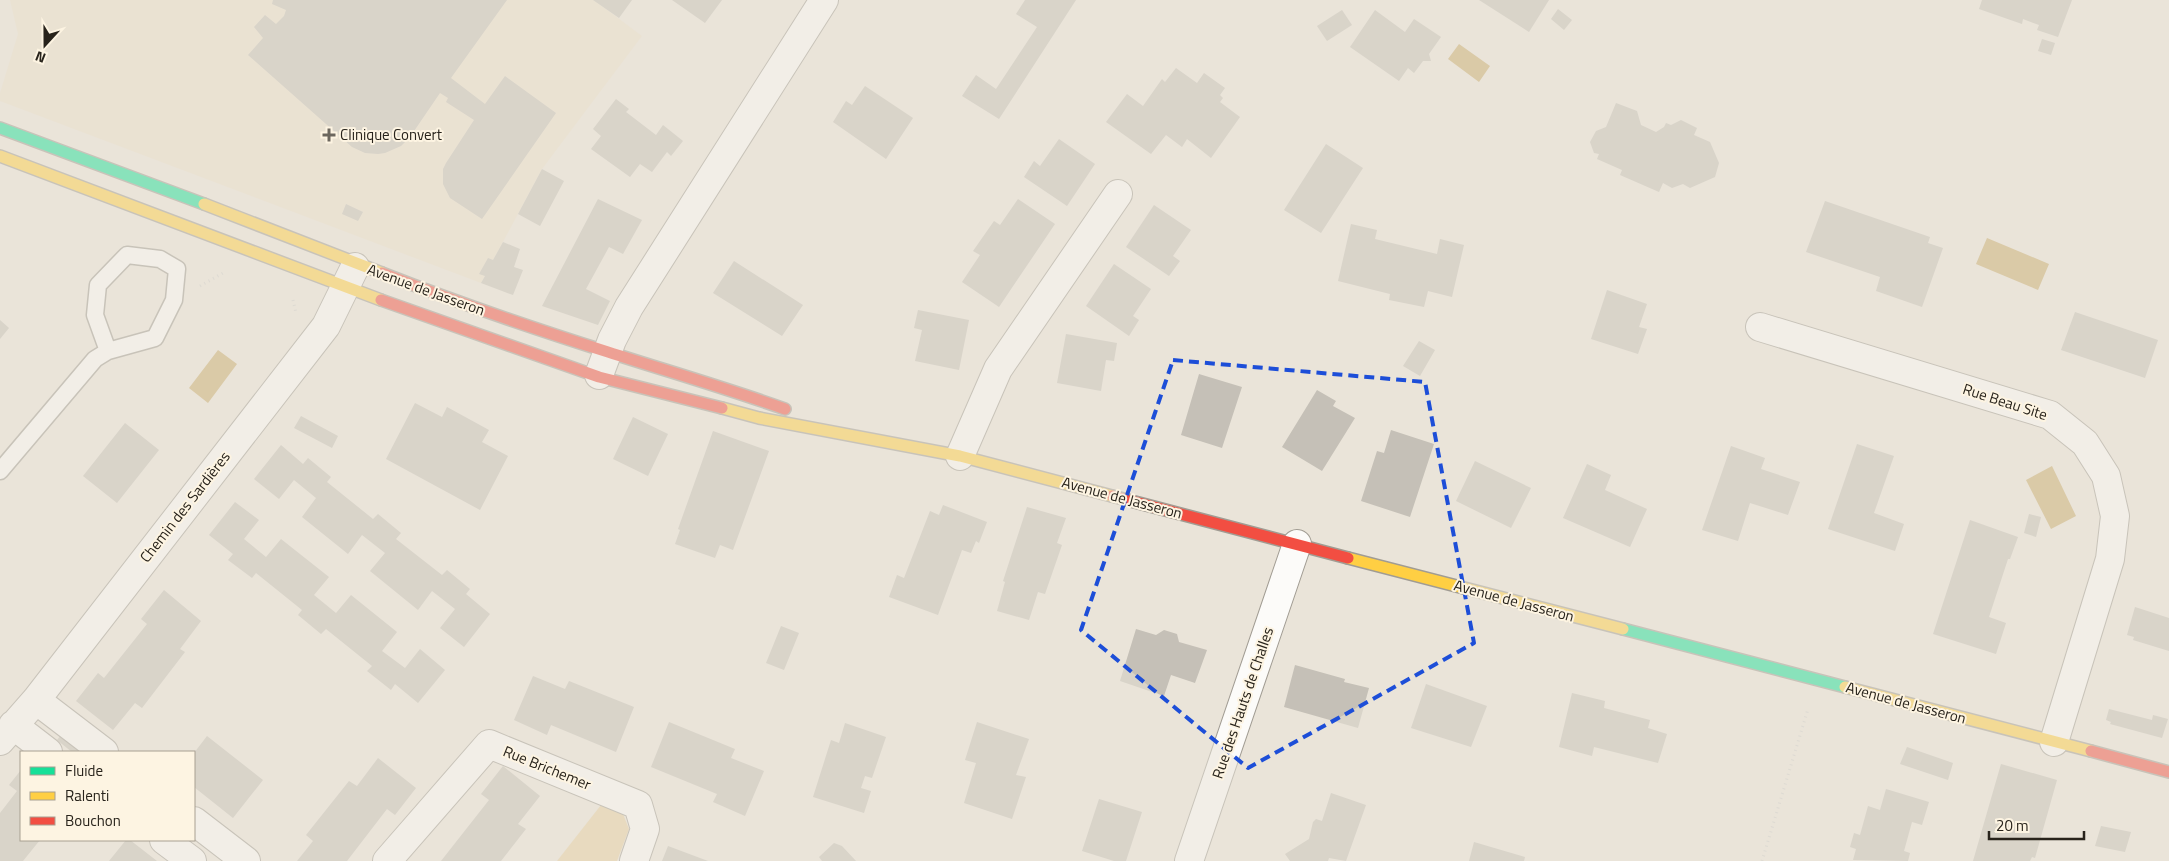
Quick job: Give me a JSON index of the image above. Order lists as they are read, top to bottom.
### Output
{
  "streets": {
    "main road": ["Avenue de Jasseron"],
    "street": [
      "Rue Beau Site",
      "Chemin des Sardières",
      "Rue des Hauts de Challes",
      "Rue Brichemer"
    ]
  },
  "crossings": [
    ["Avenue de Jasseron", "Rue Beau Site"],
    ["Avenue de Jasseron", "Chemin des Sardières"],
    ["Avenue de Jasseron", "Rue des Hauts de Challes"]
  ],
  "places": {
    "health": ["Clinique Convert"]
  },
  "legend": ["Fluide", "Ralenti", "Bouchon"],
  "scale_bar": "20 m",
  "north": "bottom"
}
